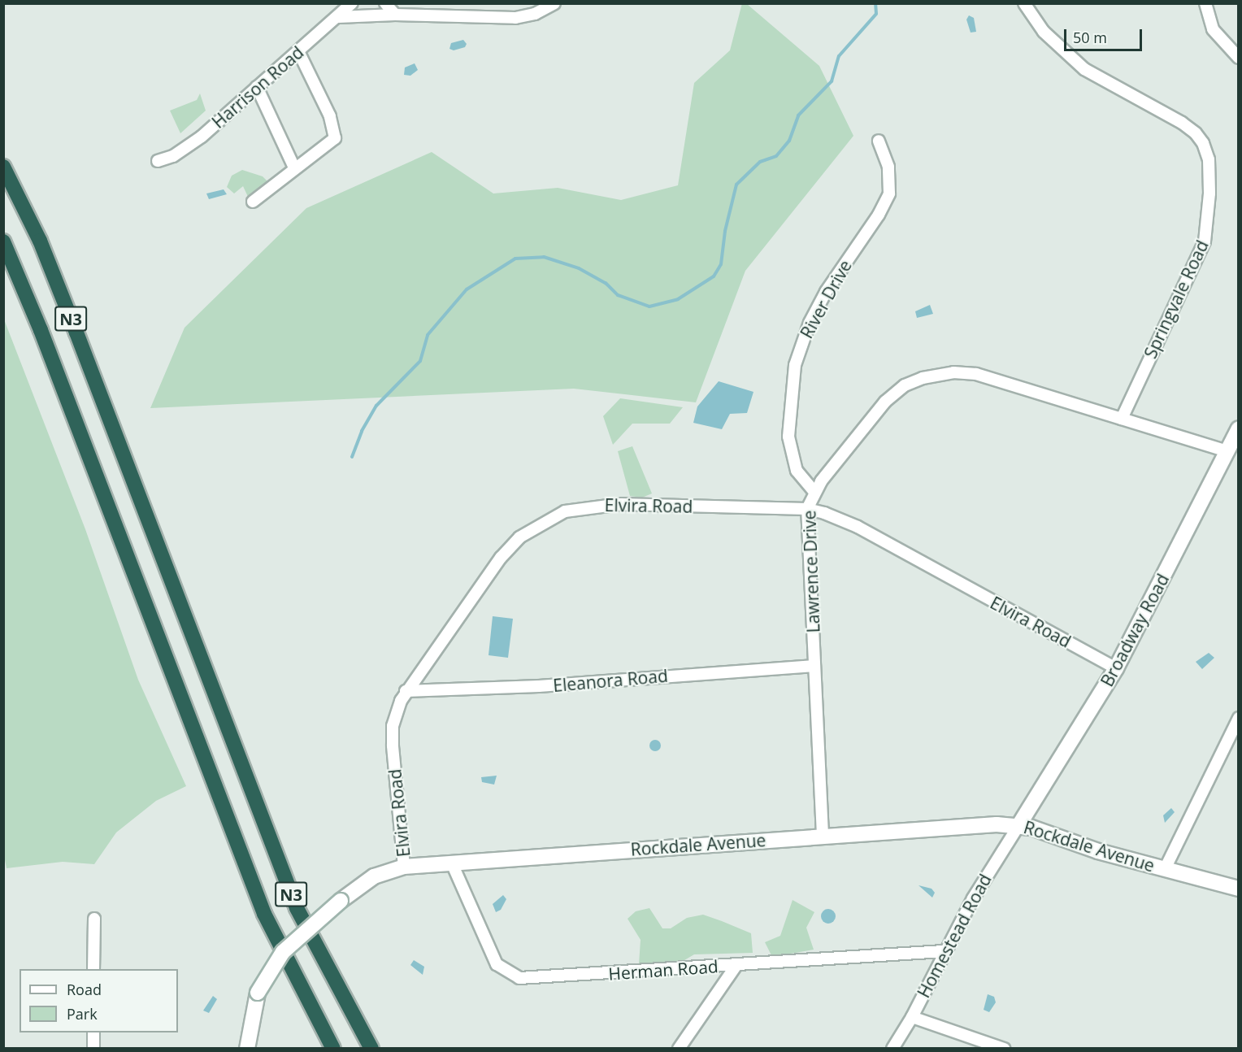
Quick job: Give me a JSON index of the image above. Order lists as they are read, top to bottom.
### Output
{
  "streets": {
    "highway": ["N3"],
    "street": [
      "Harrison Road",
      "River Drive",
      "Springvale Road",
      "Elvira Road",
      "Lawrence Drive",
      "Broadway Road",
      "Eleanora Road",
      "Rockdale Avenue",
      "Homestead Road",
      "Herman Road"
    ]
  },
  "crossings": [
    ["River Drive", "Lawrence Drive"],
    ["Springvale Road", "Lawrence Drive"],
    ["Elvira Road", "Lawrence Drive"],
    ["Elvira Road", "Broadway Road"],
    ["Elvira Road", "Eleanora Road"],
    ["Elvira Road", "Rockdale Avenue"],
    ["Lawrence Drive", "Broadway Road"],
    ["Lawrence Drive", "Eleanora Road"],
    ["Lawrence Drive", "Rockdale Avenue"],
    ["Broadway Road", "Rockdale Avenue"],
    ["Broadway Road", "Homestead Road"],
    ["Rockdale Avenue", "Homestead Road"],
    ["Rockdale Avenue", "Herman Road"],
    ["Homestead Road", "Herman Road"]
  ],
  "legend": ["Road", "Park"],
  "scale_bar": "50 m"
}
